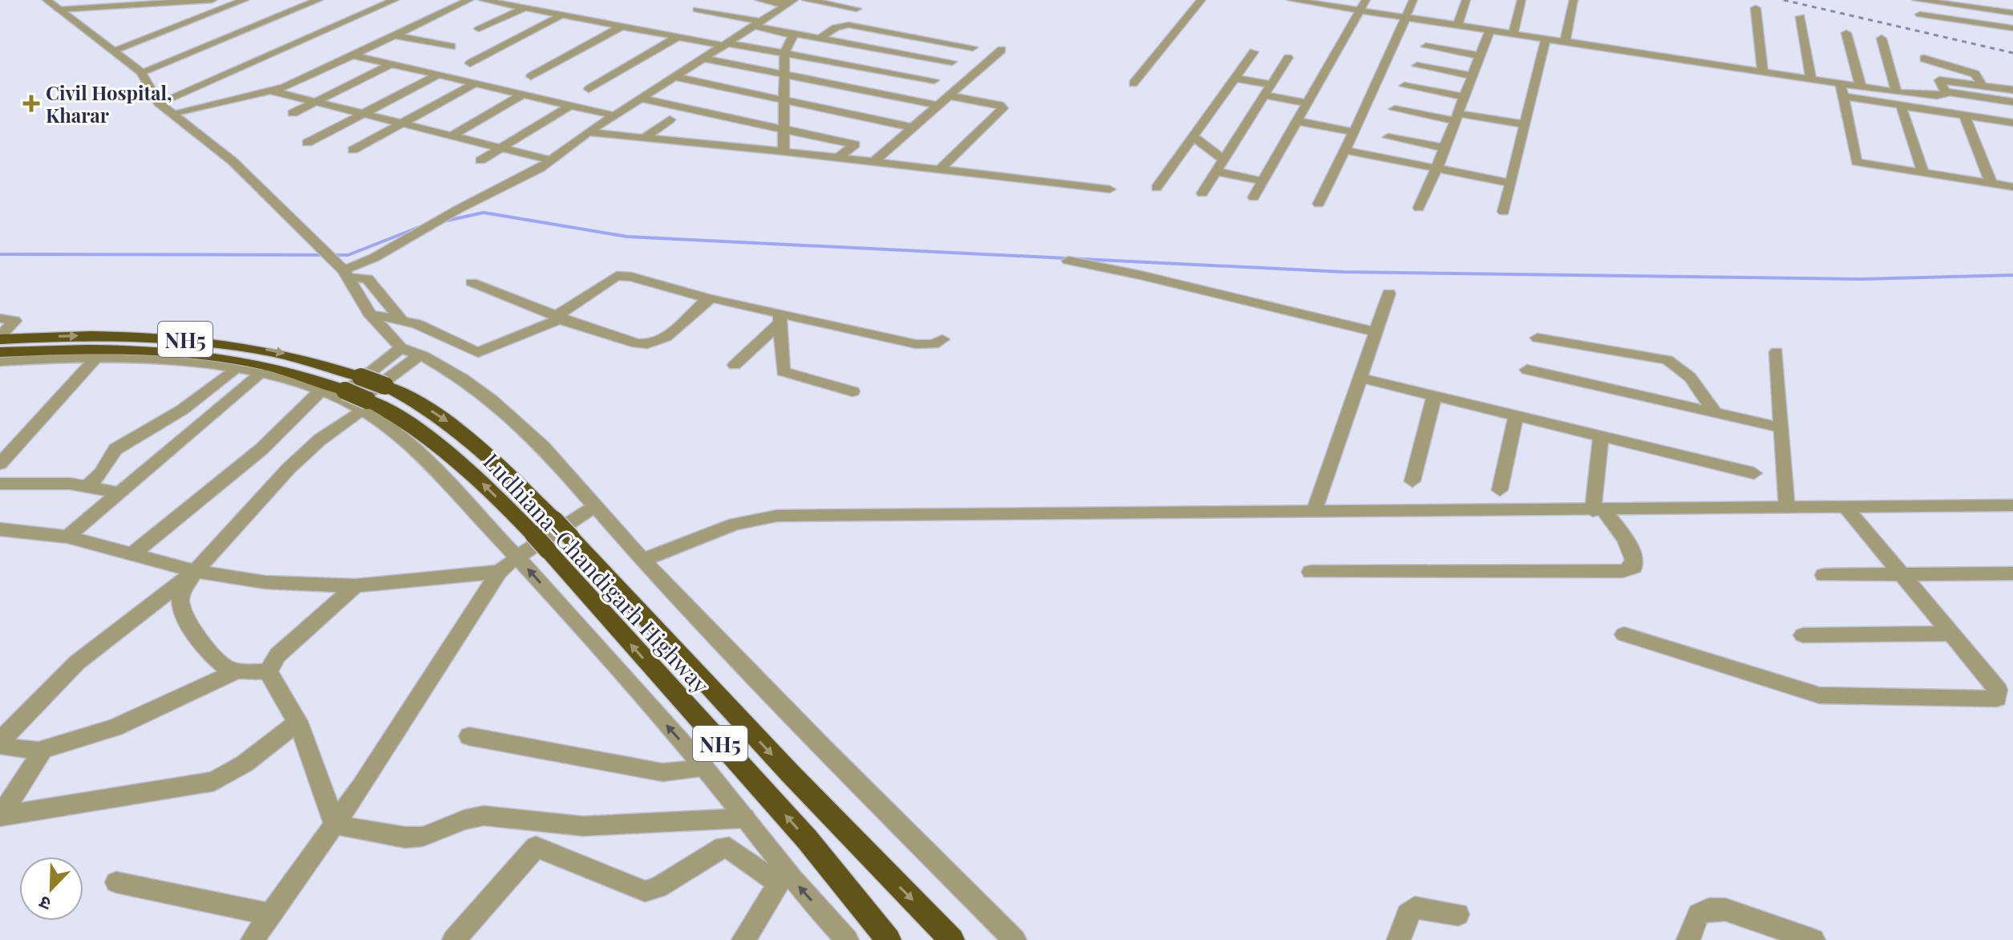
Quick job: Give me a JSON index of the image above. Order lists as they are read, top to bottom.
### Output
{
  "streets": {
    "highway": ["NH5", "Ludhiana-Chandigarh Highway"]
  },
  "crossings": [
    ["NH5", "Ludhiana-Chandigarh Highway"]
  ],
  "places": {
    "health": ["Civil Hospital, Kharar"]
  },
  "north": "bottom left"
}
